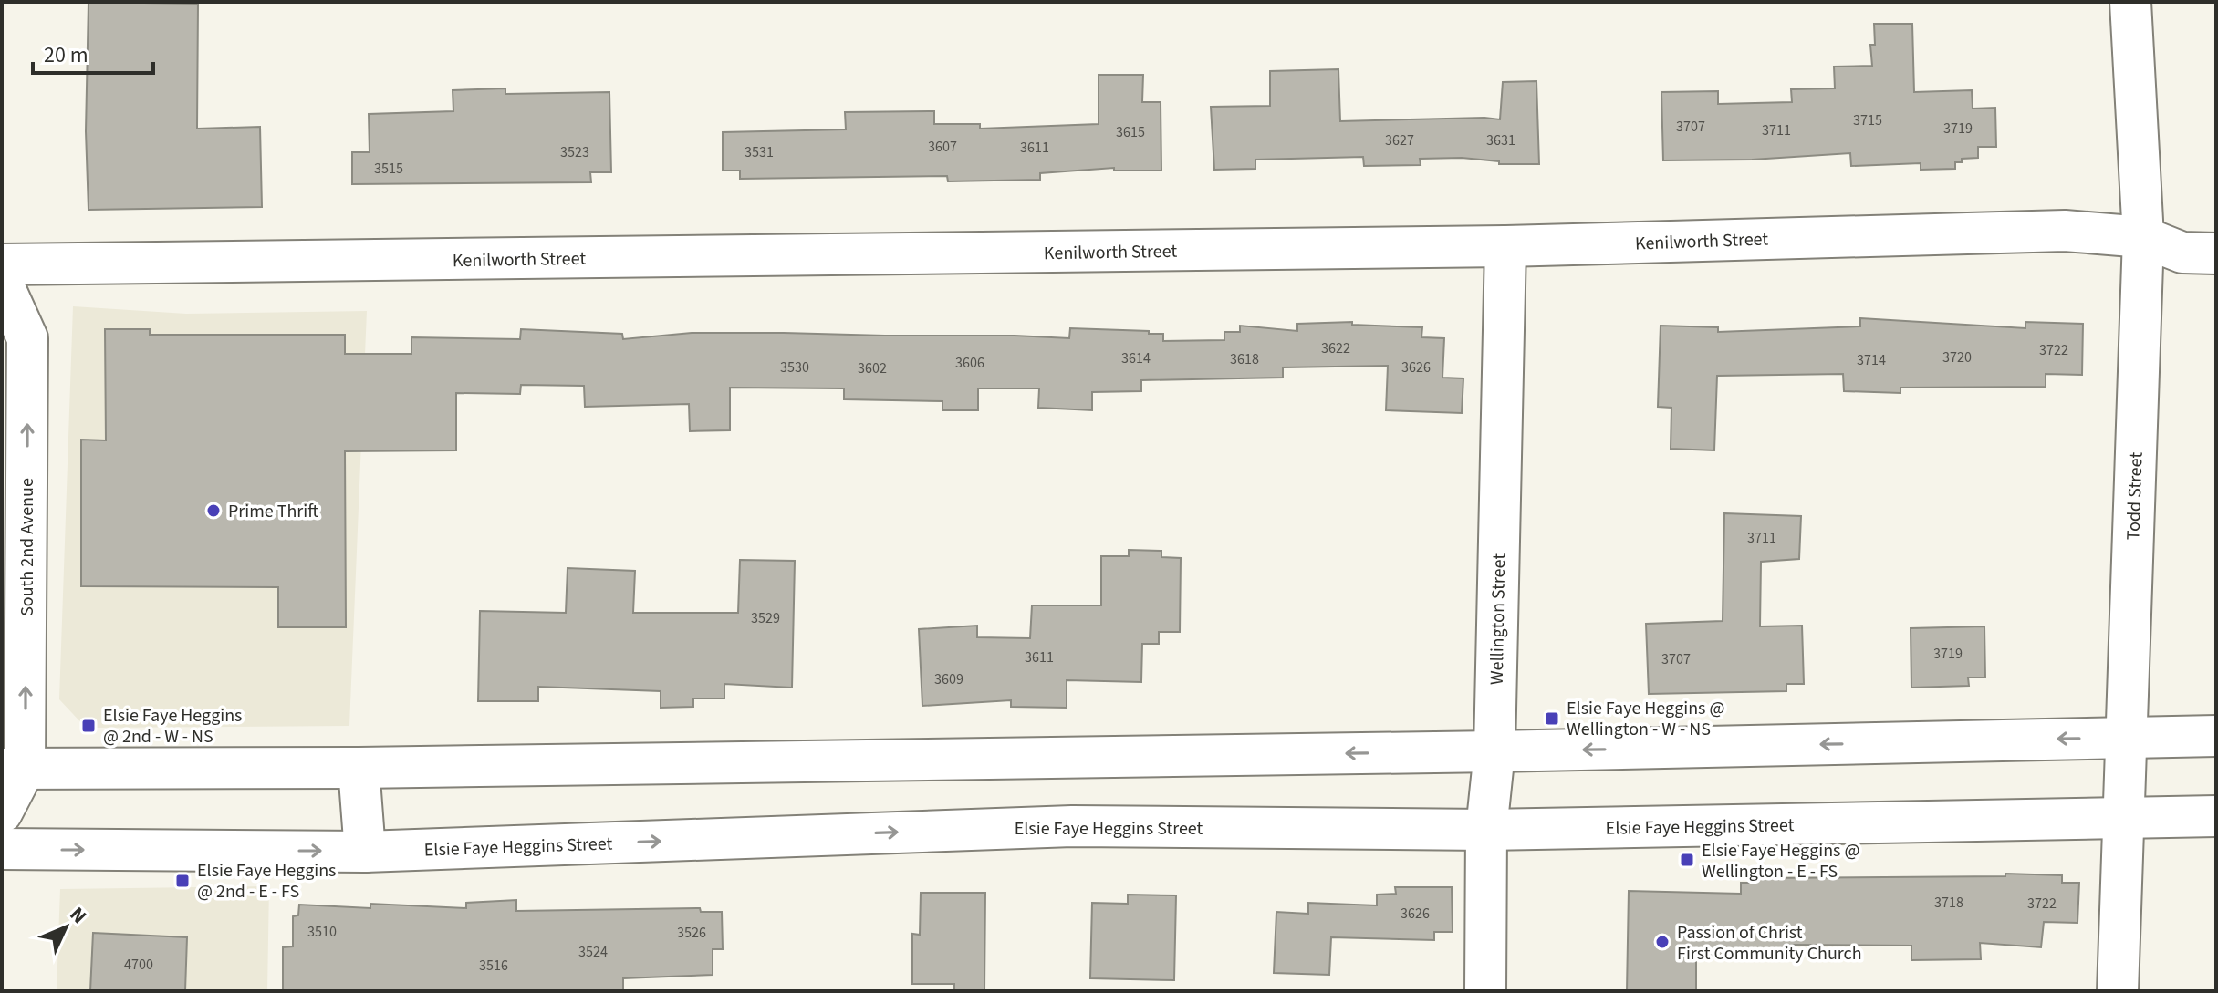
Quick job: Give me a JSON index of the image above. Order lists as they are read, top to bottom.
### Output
{
  "streets": {
    "main road": [
      "Kenilworth Street",
      "Todd Street",
      "South 2nd Avenue",
      "Wellington Street",
      "Elsie Faye Heggins Street"
    ]
  },
  "crossings": [
    ["Kenilworth Street", "Todd Street"],
    ["Kenilworth Street", "Wellington Street"],
    ["Todd Street", "Elsie Faye Heggins Street"],
    ["Wellington Street", "Elsie Faye Heggins Street"]
  ],
  "one_way": ["South 2nd Avenue"],
  "places": {
    "other": ["Prime Thrift", "Passion of Christ First Community Church"],
    "transit": [
      "Elsie Faye Heggins @ Wellington - W - NS",
      "Elsie Faye Heggins @ 2nd - W - NS",
      "Elsie Faye Heggins @ Wellington - E - FS",
      "Elsie Faye Heggins @ 2nd - E - FS"
    ]
  },
  "house_numbers": [
    "3715",
    "3707",
    "3719",
    "3711",
    "3615",
    "3627",
    "3631",
    "3607",
    "3611",
    "3523",
    "3531",
    "3515",
    "3622",
    "3722",
    "3720",
    "3614",
    "3618",
    "3714",
    "3606",
    "3530",
    "3626",
    "3602",
    "3711",
    "3529",
    "3719",
    "3611",
    "3707",
    "3609",
    "3718",
    "3722",
    "3626",
    "3510",
    "3526",
    "3524",
    "4700",
    "3516"
  ],
  "scale_bar": "20 m",
  "north": "top right"
}
